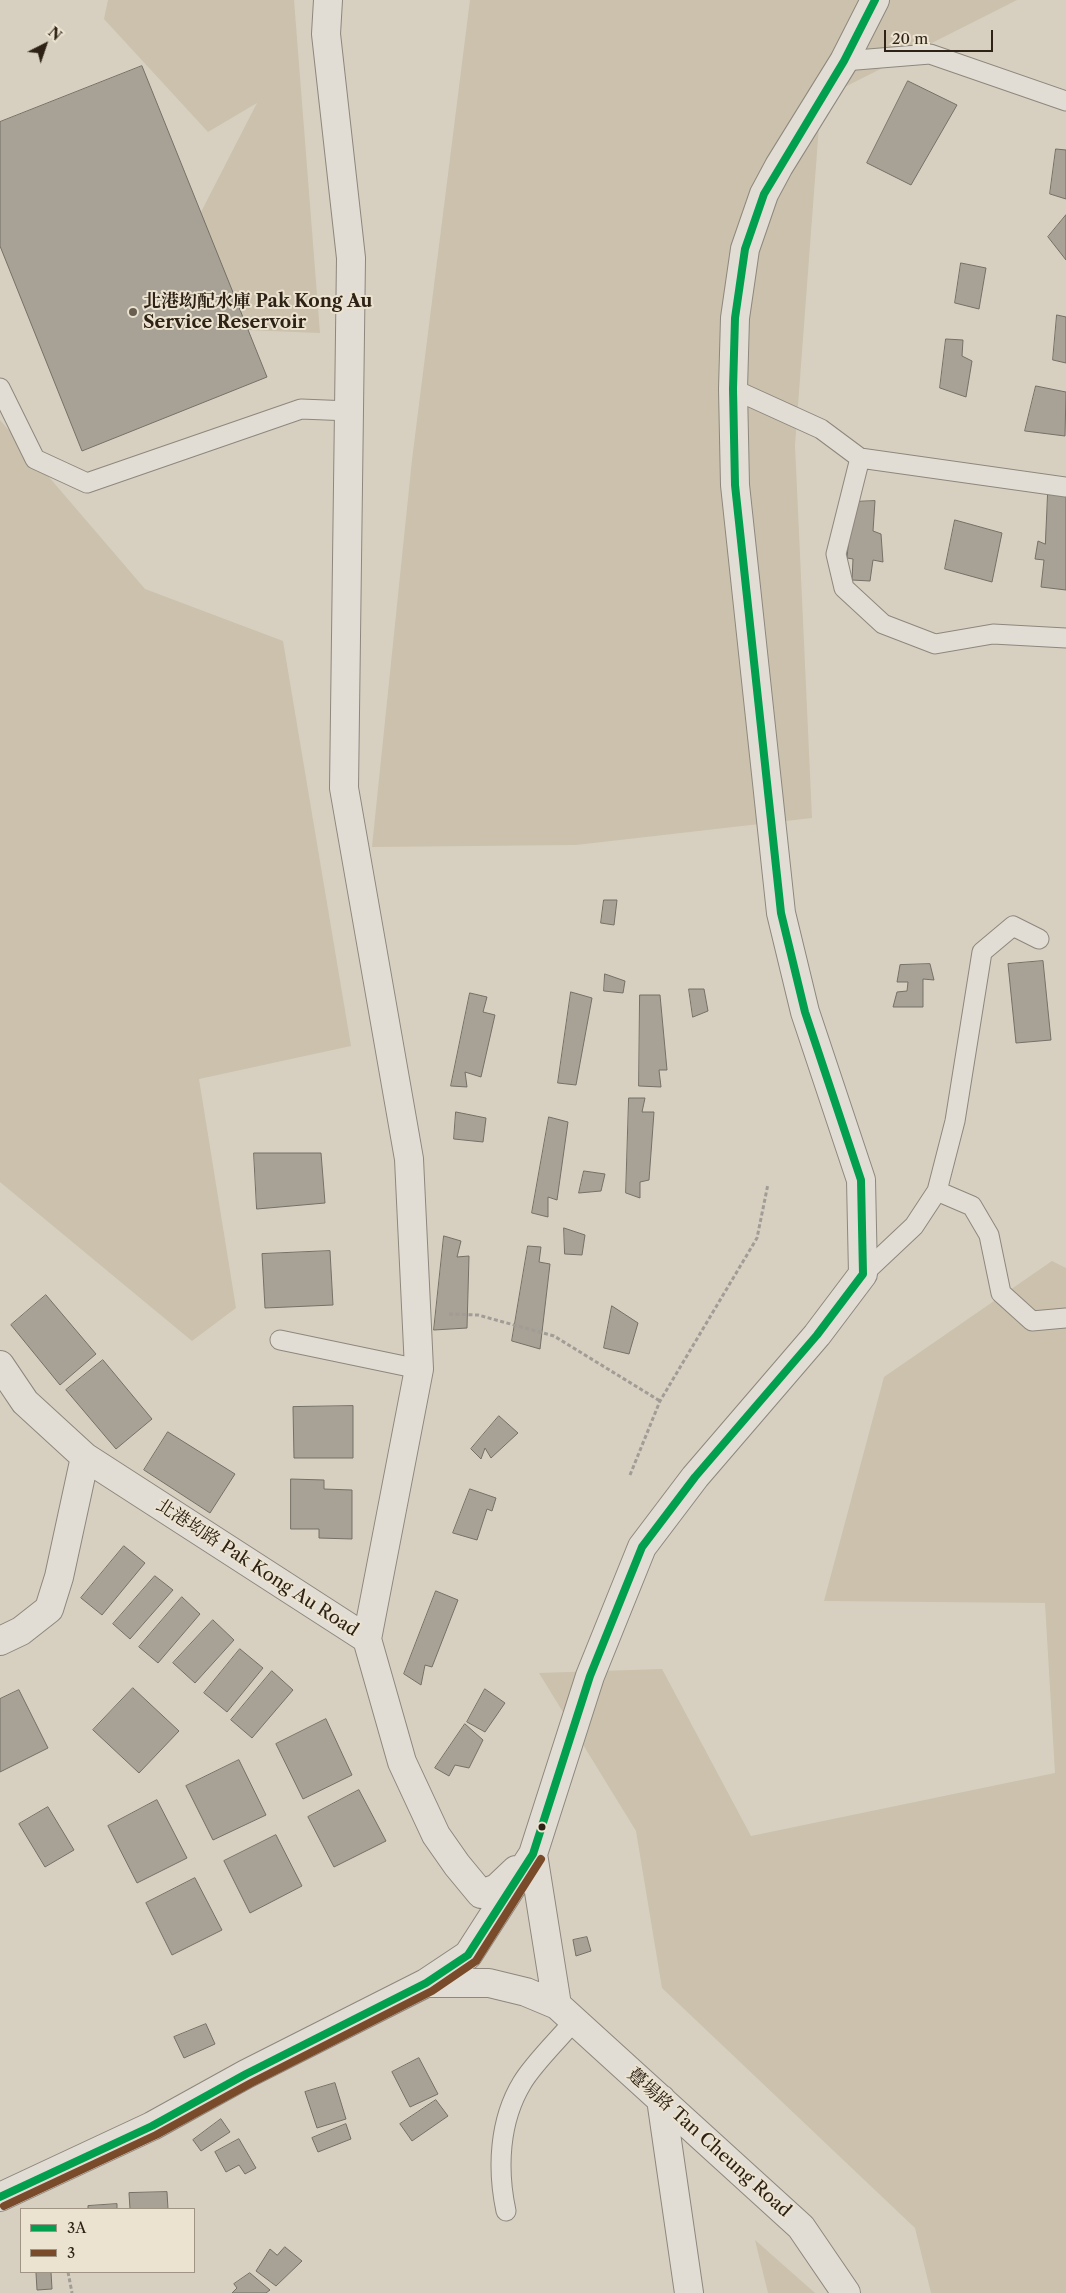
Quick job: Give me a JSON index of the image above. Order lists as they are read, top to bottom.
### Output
{
  "streets": {
    "street": ["北港㘭路 Pak Kong Au Road", "躉場路 Tan Cheung Road"]
  },
  "places": ["北港㘭配水庫 Pak Kong Au Service Reservoir"],
  "lines": ["transit line 3A", "transit line 3"],
  "legend": ["3A", "3"],
  "scale_bar": "20 m",
  "north": "top right"
}
